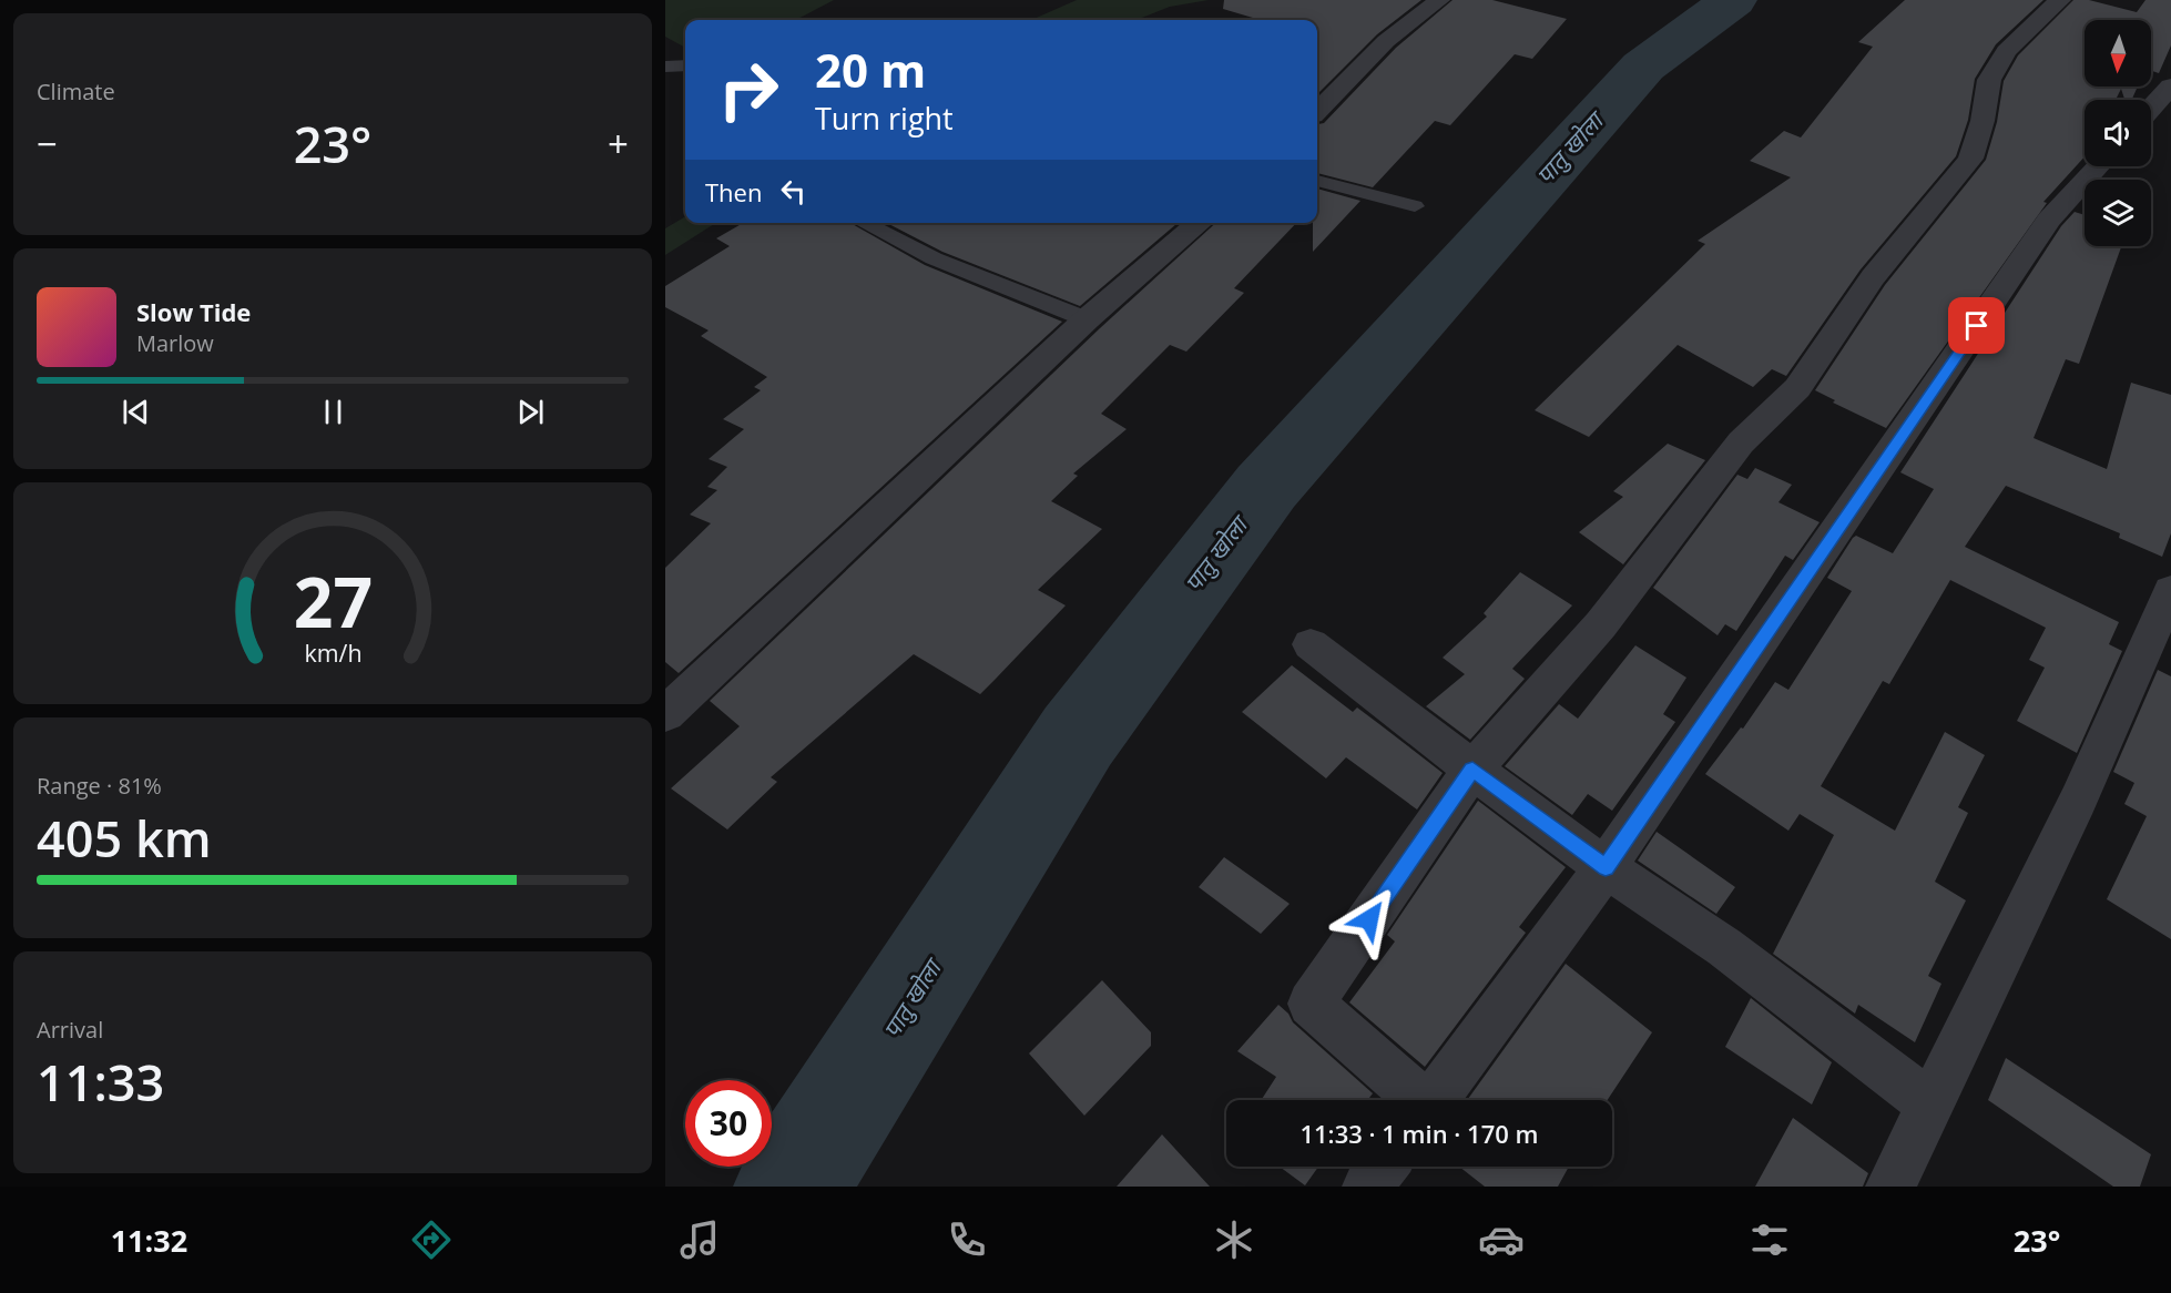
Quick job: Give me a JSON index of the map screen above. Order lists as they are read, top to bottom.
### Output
{
  "water": ["पातु खोला"],
  "north": "bottom",
  "page": {
    "tile": [
      "Climate",
      ["Range · 81%", "405 km"],
      ["Arrival", "11:33"]
    ],
    "turn": ["20 m", "Turn right"],
    "heat": ["−", "23°", "+"],
    "then": "Then",
    "song": ["Slow Tide", "Marlow"],
    "limit": "30",
    "trip": "11:33 · 1 min · 170 m",
    "tabs": ["11:32", "23°"],
    "gauge": ["27", "km/h"]
  }
}
